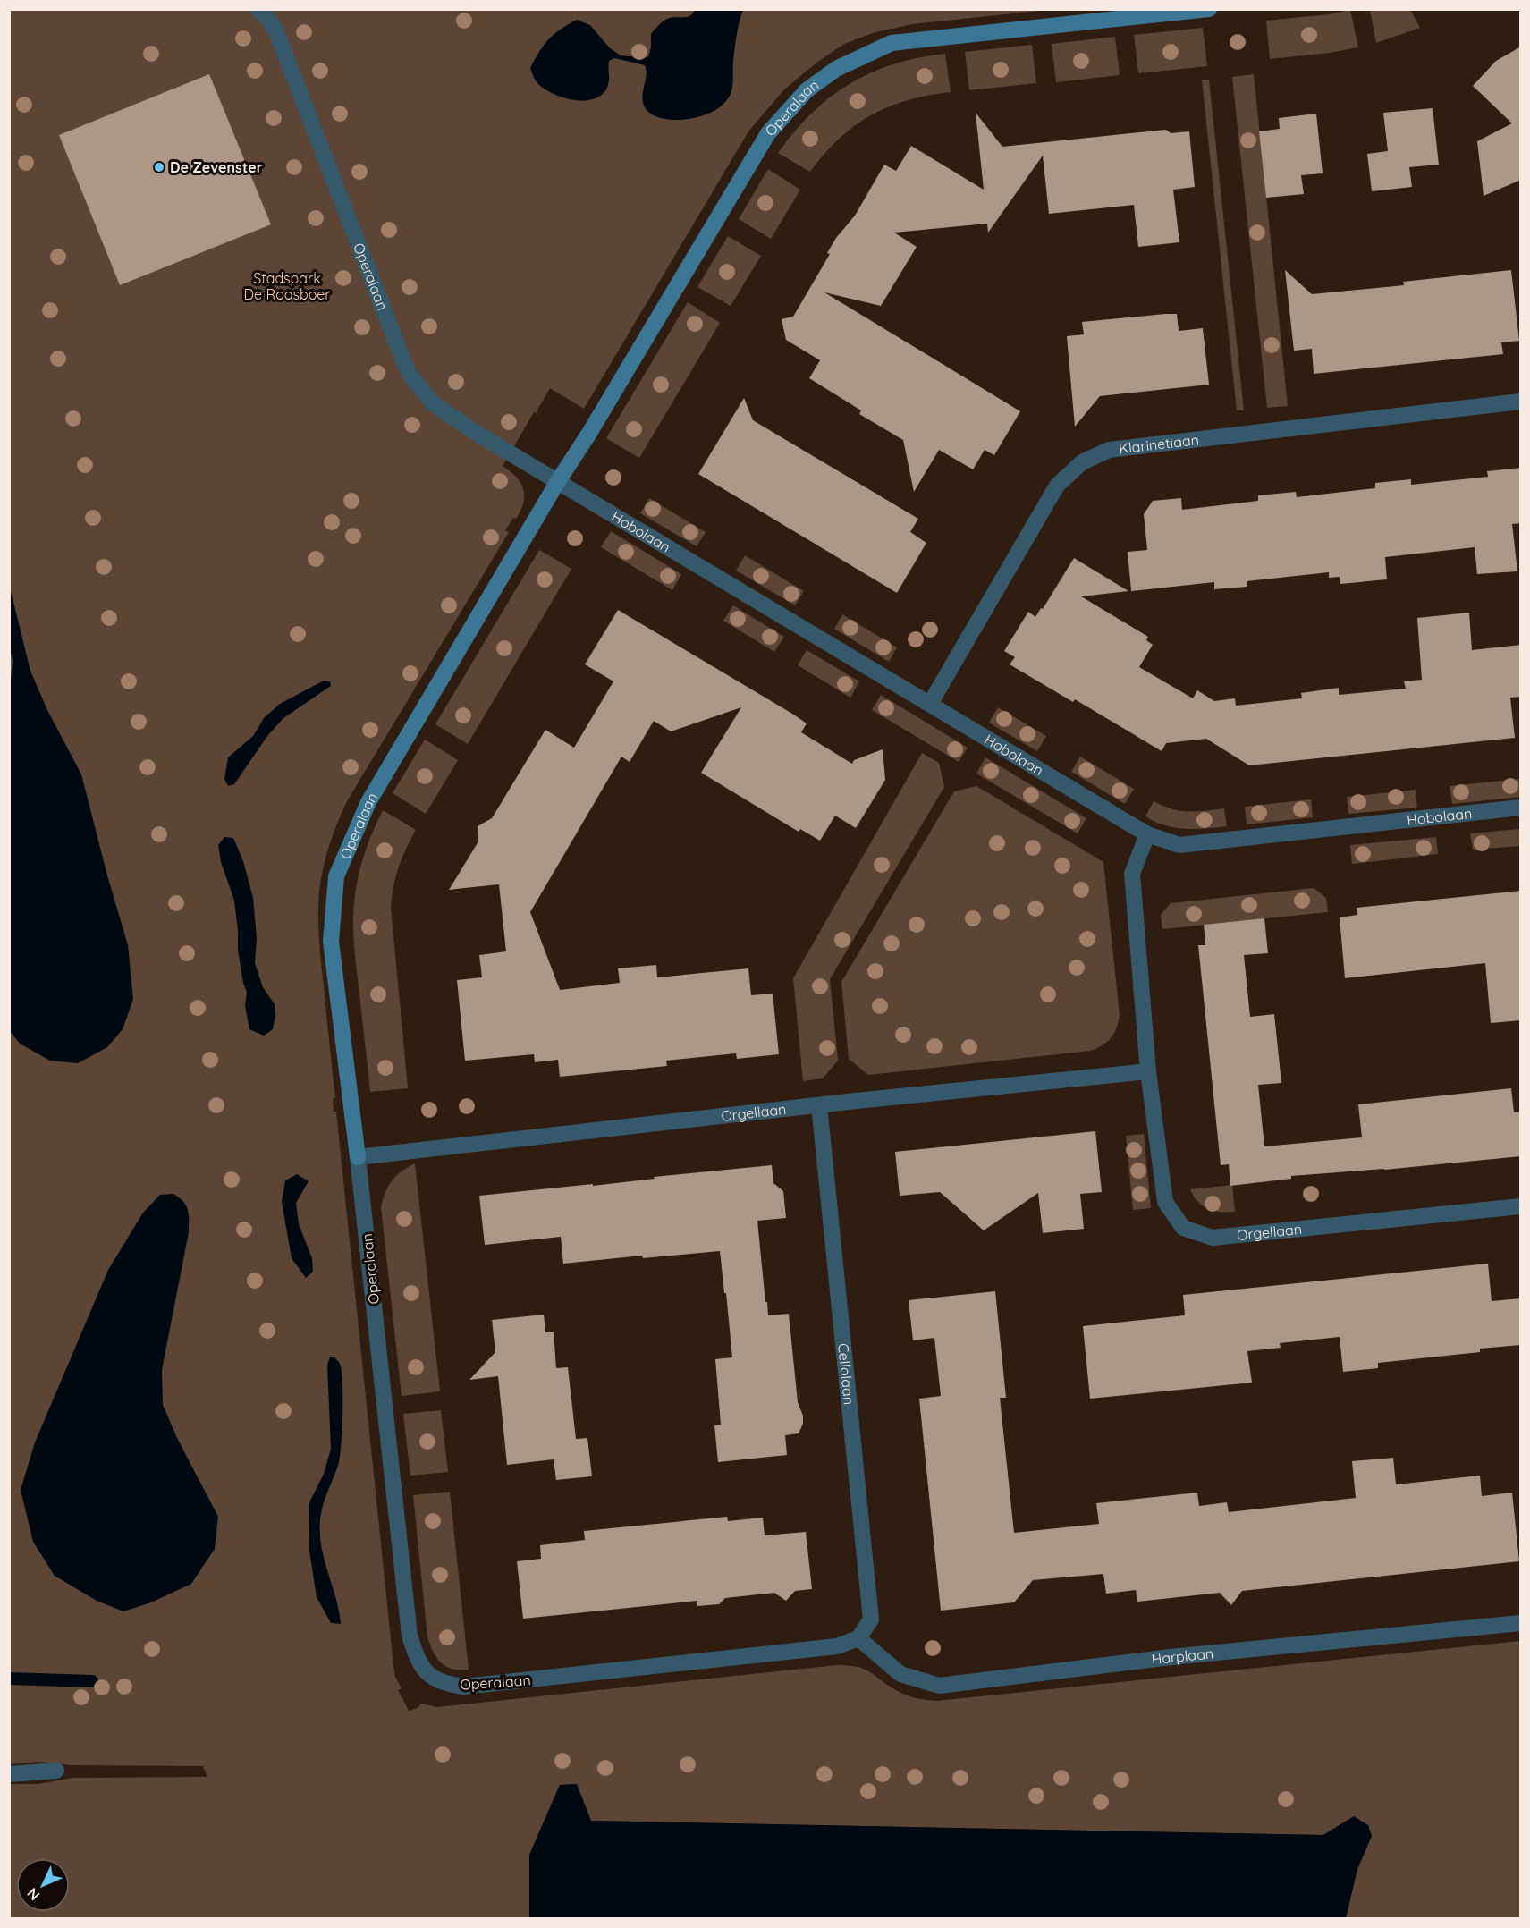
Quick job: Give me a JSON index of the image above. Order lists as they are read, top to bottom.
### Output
{
  "streets": {
    "street": [
      "Operalaan",
      "Klarinetlaan",
      "Hobolaan",
      "Orgellaan",
      "Cellolaan",
      "Harplaan"
    ]
  },
  "crossings": [
    ["Operalaan", "Hobolaan"],
    ["Operalaan", "Orgellaan"],
    ["Operalaan", "Cellolaan"],
    ["Operalaan", "Harplaan"],
    ["Klarinetlaan", "Hobolaan"],
    ["Hobolaan", "Orgellaan"],
    ["Orgellaan", "Cellolaan"],
    ["Cellolaan", "Harplaan"]
  ],
  "parks": ["Stadspark De Roosboer"],
  "places": ["De Zevenster"],
  "north": "bottom left"
}
